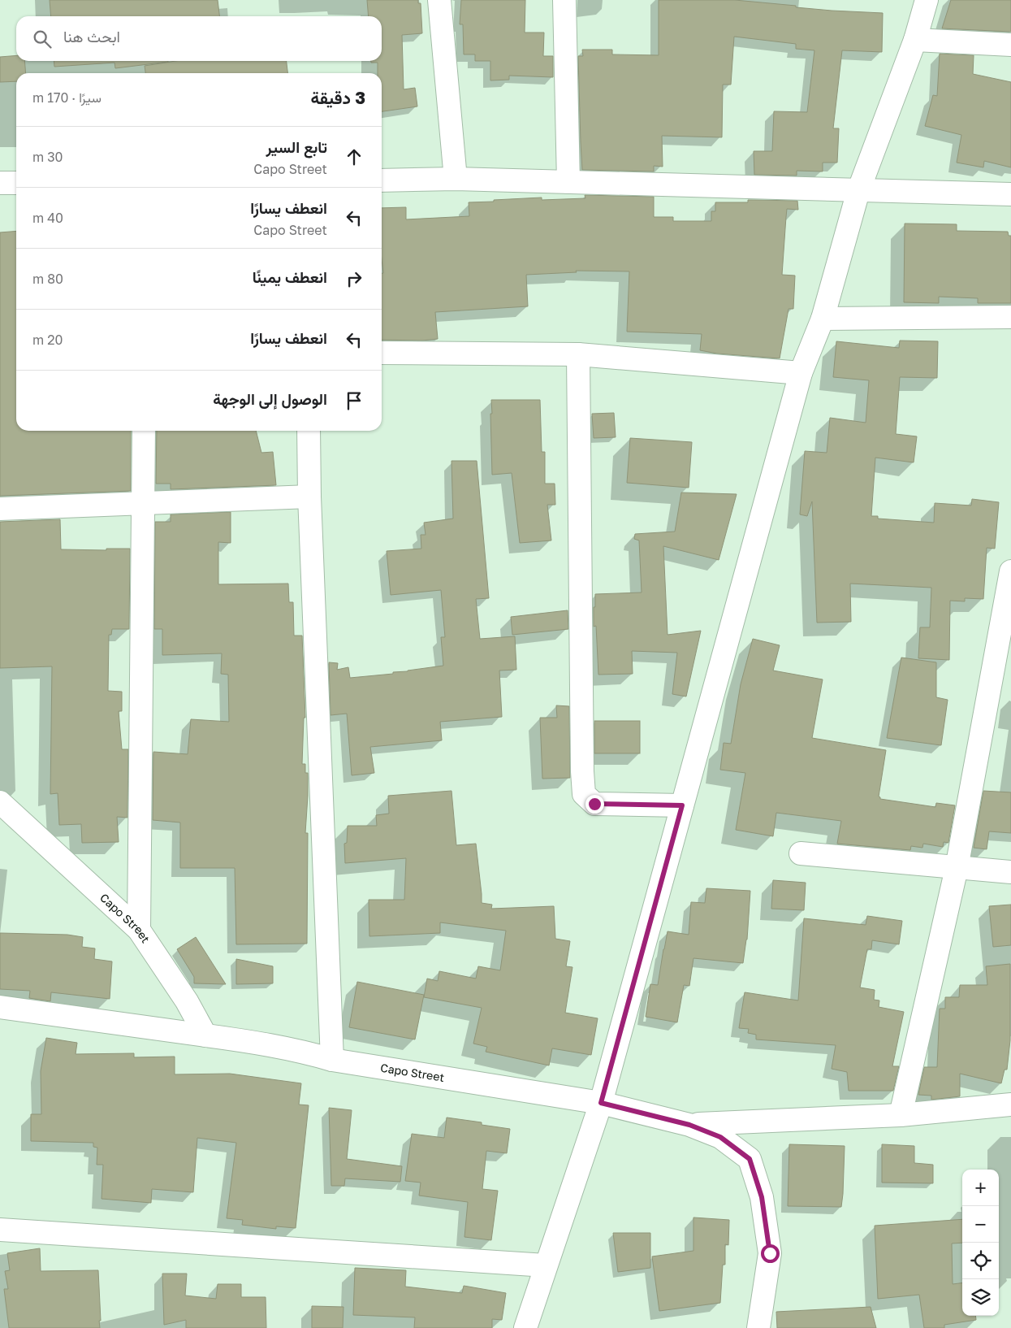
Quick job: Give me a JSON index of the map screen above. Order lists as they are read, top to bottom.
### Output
{
  "streets": {
    "street": ["Capo Street"]
  },
  "page": {
    "search": "ابحث هنا",
    "heading": ["3 دقيقة", "سيرًا · 170 m"],
    "list": [
      ["تابع السير", "Capo Street", "30 m"],
      ["انعطف يسارًا", "Capo Street", "40 m"],
      ["انعطف يمينًا", "80 m"],
      ["انعطف يسارًا", "20 m"],
      "الوصول إلى الوجهة"
    ],
    "map_buttons": ["+", "−"]
  }
}
